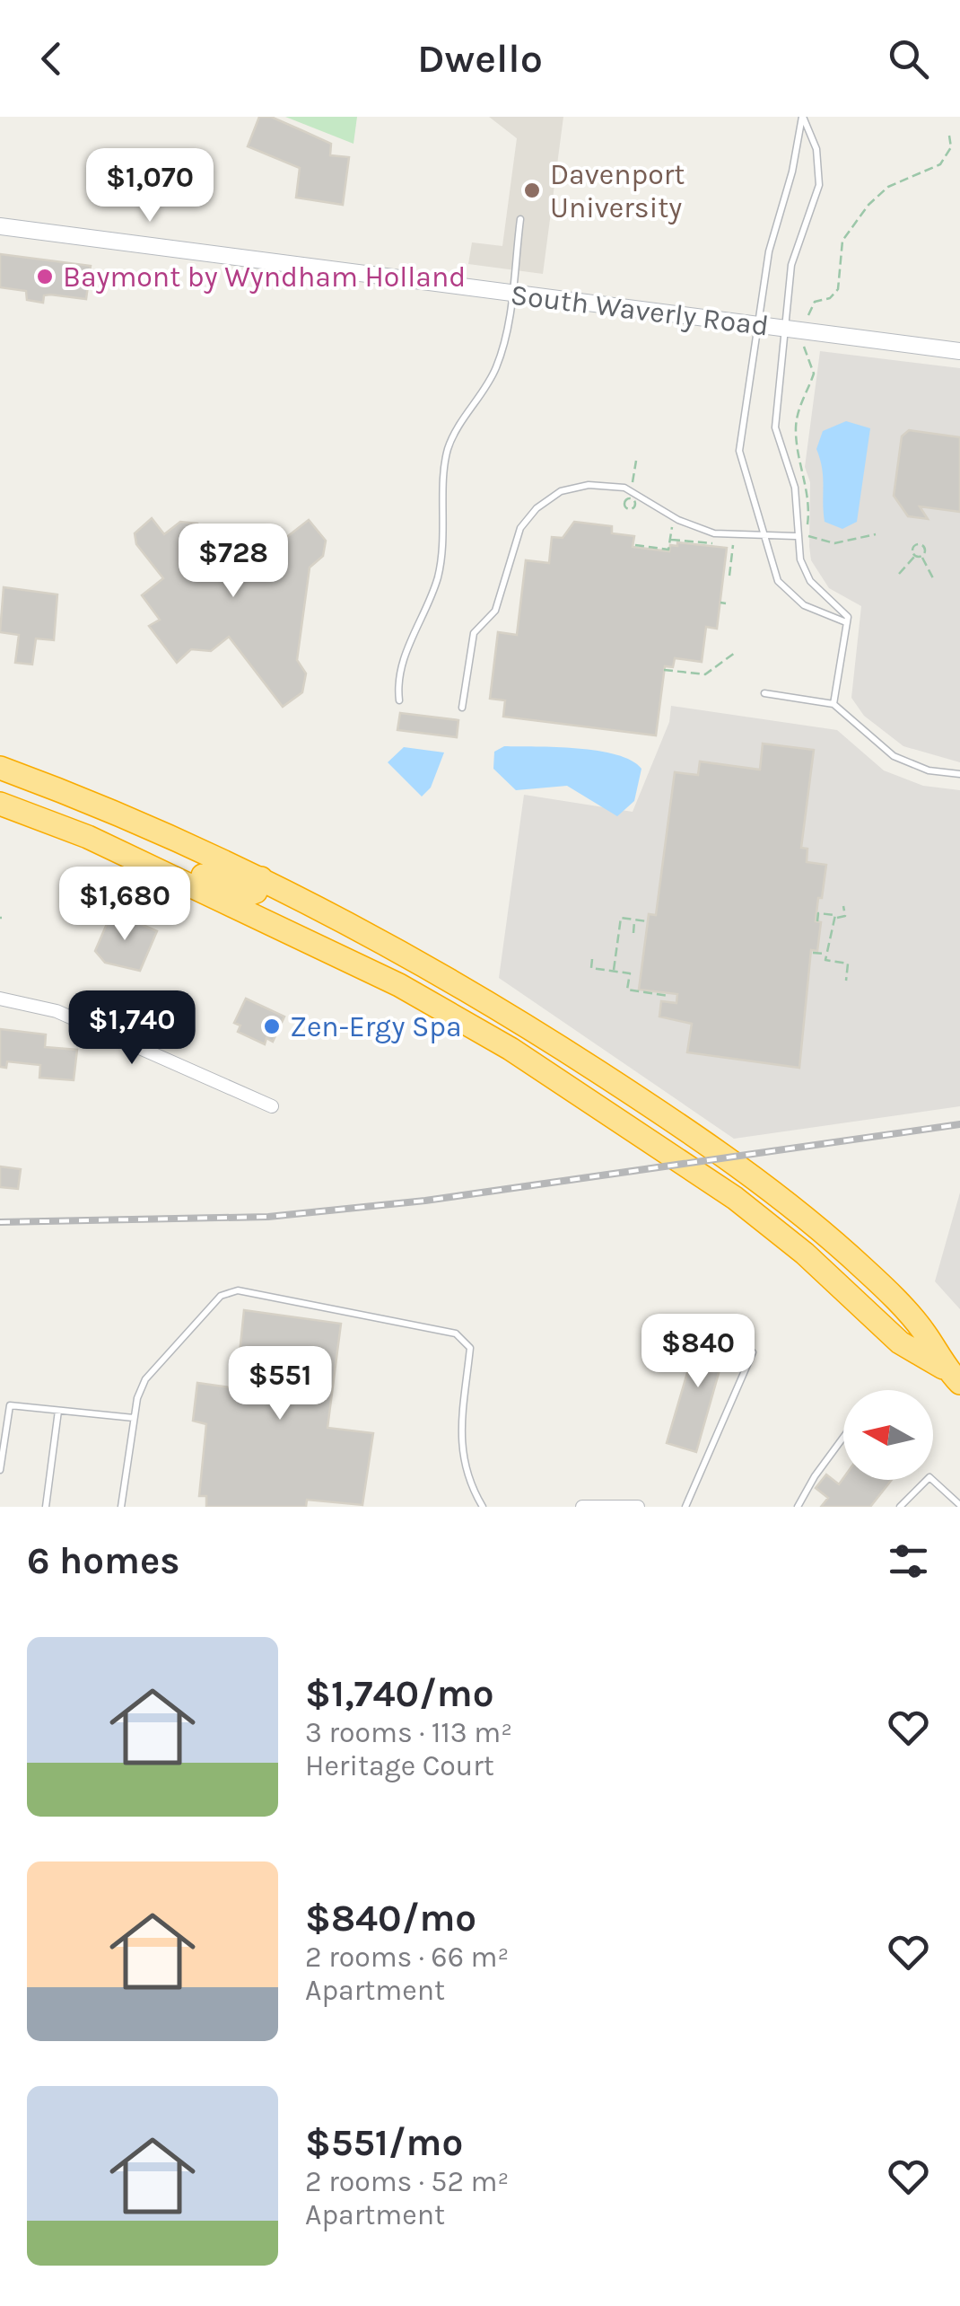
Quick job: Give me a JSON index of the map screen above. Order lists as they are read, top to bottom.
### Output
{
  "streets": {
    "main road": ["South Waverly Road"]
  },
  "places": ["Davenport University", "Baymont by Wyndham Holland", "Zen-Ergy Spa"],
  "north": "left",
  "page": {
    "header": "Dwello",
    "price": [
      "$1,070",
      "$728",
      "$1,680",
      "$1,740",
      "$840",
      "$551"
    ],
    "heading": "6 homes",
    "list": [
      {
        "name": "$1,740/mo",
        "note": "3 rooms · 113 m² · Heritage Court"
      },
      {
        "name": "$840/mo",
        "note": "2 rooms · 66 m² · Apartment"
      },
      {
        "name": "$551/mo",
        "note": "2 rooms · 52 m² · Apartment"
      }
    ]
  }
}
